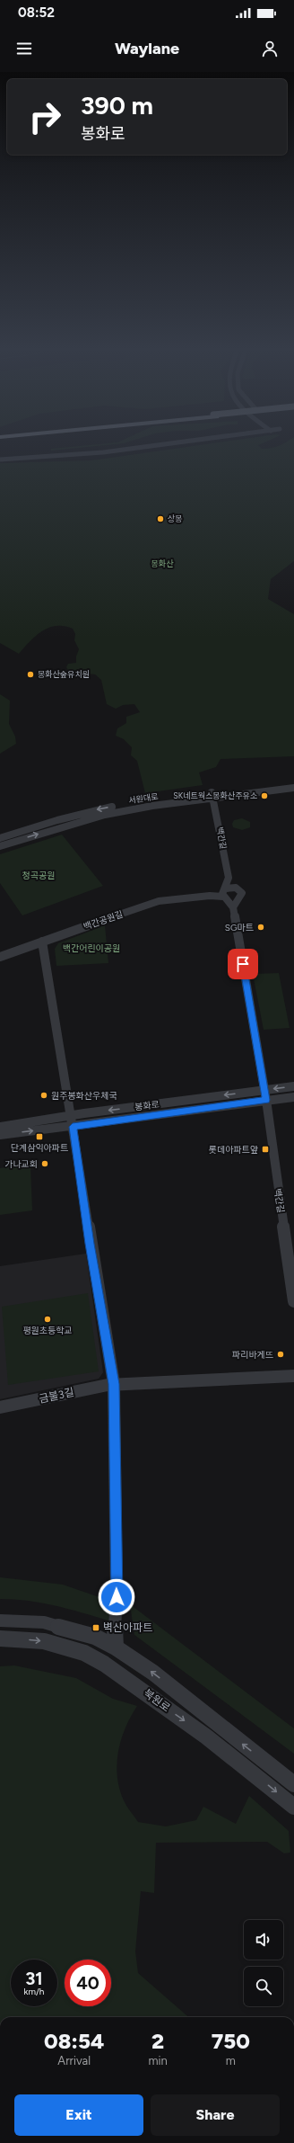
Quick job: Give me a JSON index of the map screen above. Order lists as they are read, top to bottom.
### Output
{
  "streets": {
    "street": [
      "서원대로",
      "백간길",
      "백간공원길",
      "봉화로",
      "금불3길",
      "북원로"
    ]
  },
  "crossings": [
    ["서원대로", "백간길"],
    ["백간길", "봉화로"]
  ],
  "parks": ["봉화산", "청곡공원", "백간어린이공원"],
  "places": {
    "other": [
      "상봉",
      "봉화산숲유치원",
      "SK네트웍스봉화산주유소",
      "SG마트",
      "원주봉화산우체국",
      "가나교회",
      "평원초등학교",
      "파리바게뜨"
    ],
    "transit": ["단계삼익아파트", "롯데아파트앞", "벽산아파트"]
  },
  "page": {
    "status": "08:52",
    "header": "Waylane",
    "turn": ["390 m", "봉화로"],
    "speed": "31 km/h",
    "limit": "40",
    "eta": [
      "08:54",
      "Arrival",
      "2",
      "min",
      "750",
      "m"
    ],
    "buttons": ["Exit", "Share"]
  }
}
